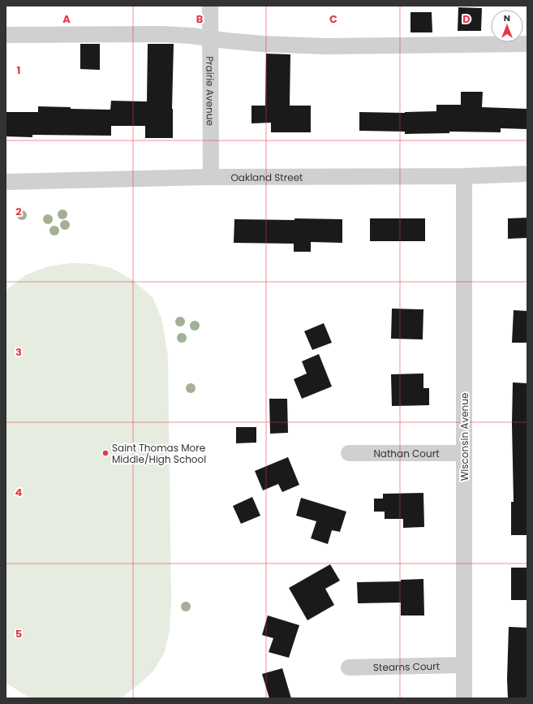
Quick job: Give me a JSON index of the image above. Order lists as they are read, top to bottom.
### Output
{
  "streets": {
    "street": [
      "Prairie Avenue",
      "Oakland Street",
      "Wisconsin Avenue",
      "Nathan Court",
      "Stearns Court"
    ]
  },
  "crossings": [
    ["Prairie Avenue", "Oakland Street"],
    ["Oakland Street", "Wisconsin Avenue"],
    ["Wisconsin Avenue", "Nathan Court"],
    ["Wisconsin Avenue", "Stearns Court"]
  ],
  "places": ["Saint Thomas More Middle/High School"],
  "north": "top",
  "grid": {
    "columns": [
      "A",
      "B",
      "C",
      "D"
    ],
    "rows": [
      "1",
      "2",
      "3",
      "4",
      "5"
    ]
  }
}
